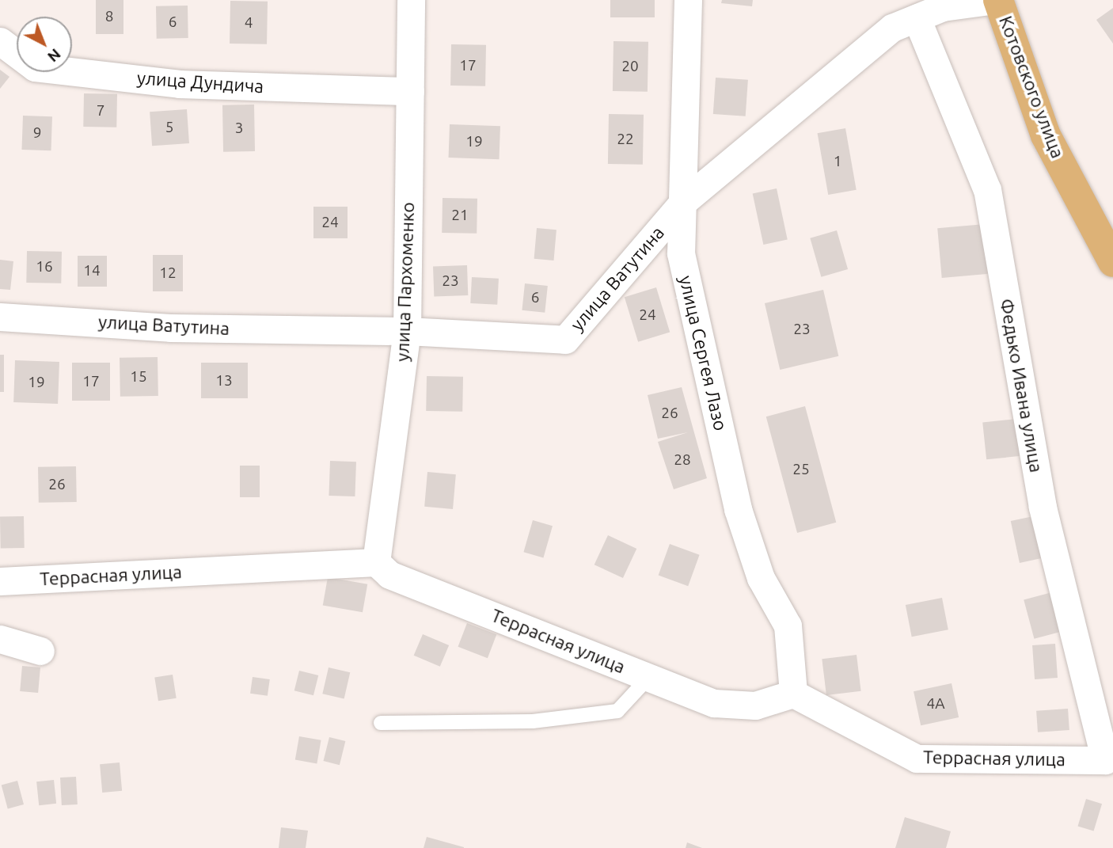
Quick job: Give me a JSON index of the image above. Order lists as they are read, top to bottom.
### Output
{
  "streets": {
    "main road": ["Котовского улица"],
    "street": [
      "улица Дундича",
      "улица Ватутина",
      "улица Пархоменко",
      "улица Сергея Лазо",
      "Федько Ивана улица",
      "Террасная улица"
    ]
  },
  "crossings": [
    ["улица Дундича", "улица Пархоменко"],
    ["Котовского улица", "улица Ватутина"],
    ["улица Ватутина", "улица Пархоменко"],
    ["улица Ватутина", "улица Сергея Лазо"],
    ["улица Ватутина", "Федько Ивана улица"],
    ["улица Пархоменко", "Террасная улица"],
    ["улица Сергея Лазо", "Террасная улица"],
    ["Федько Ивана улица", "Террасная улица"]
  ],
  "house_numbers": [
    "8",
    "6",
    "4",
    "17",
    "20",
    "7",
    "5",
    "3",
    "9",
    "22",
    "19",
    "1",
    "21",
    "24",
    "16",
    "14",
    "12",
    "23",
    "6",
    "24",
    "23",
    "15",
    "13",
    "17",
    "19",
    "26",
    "28",
    "25",
    "26",
    "4А"
  ],
  "north": "bottom right"
}
